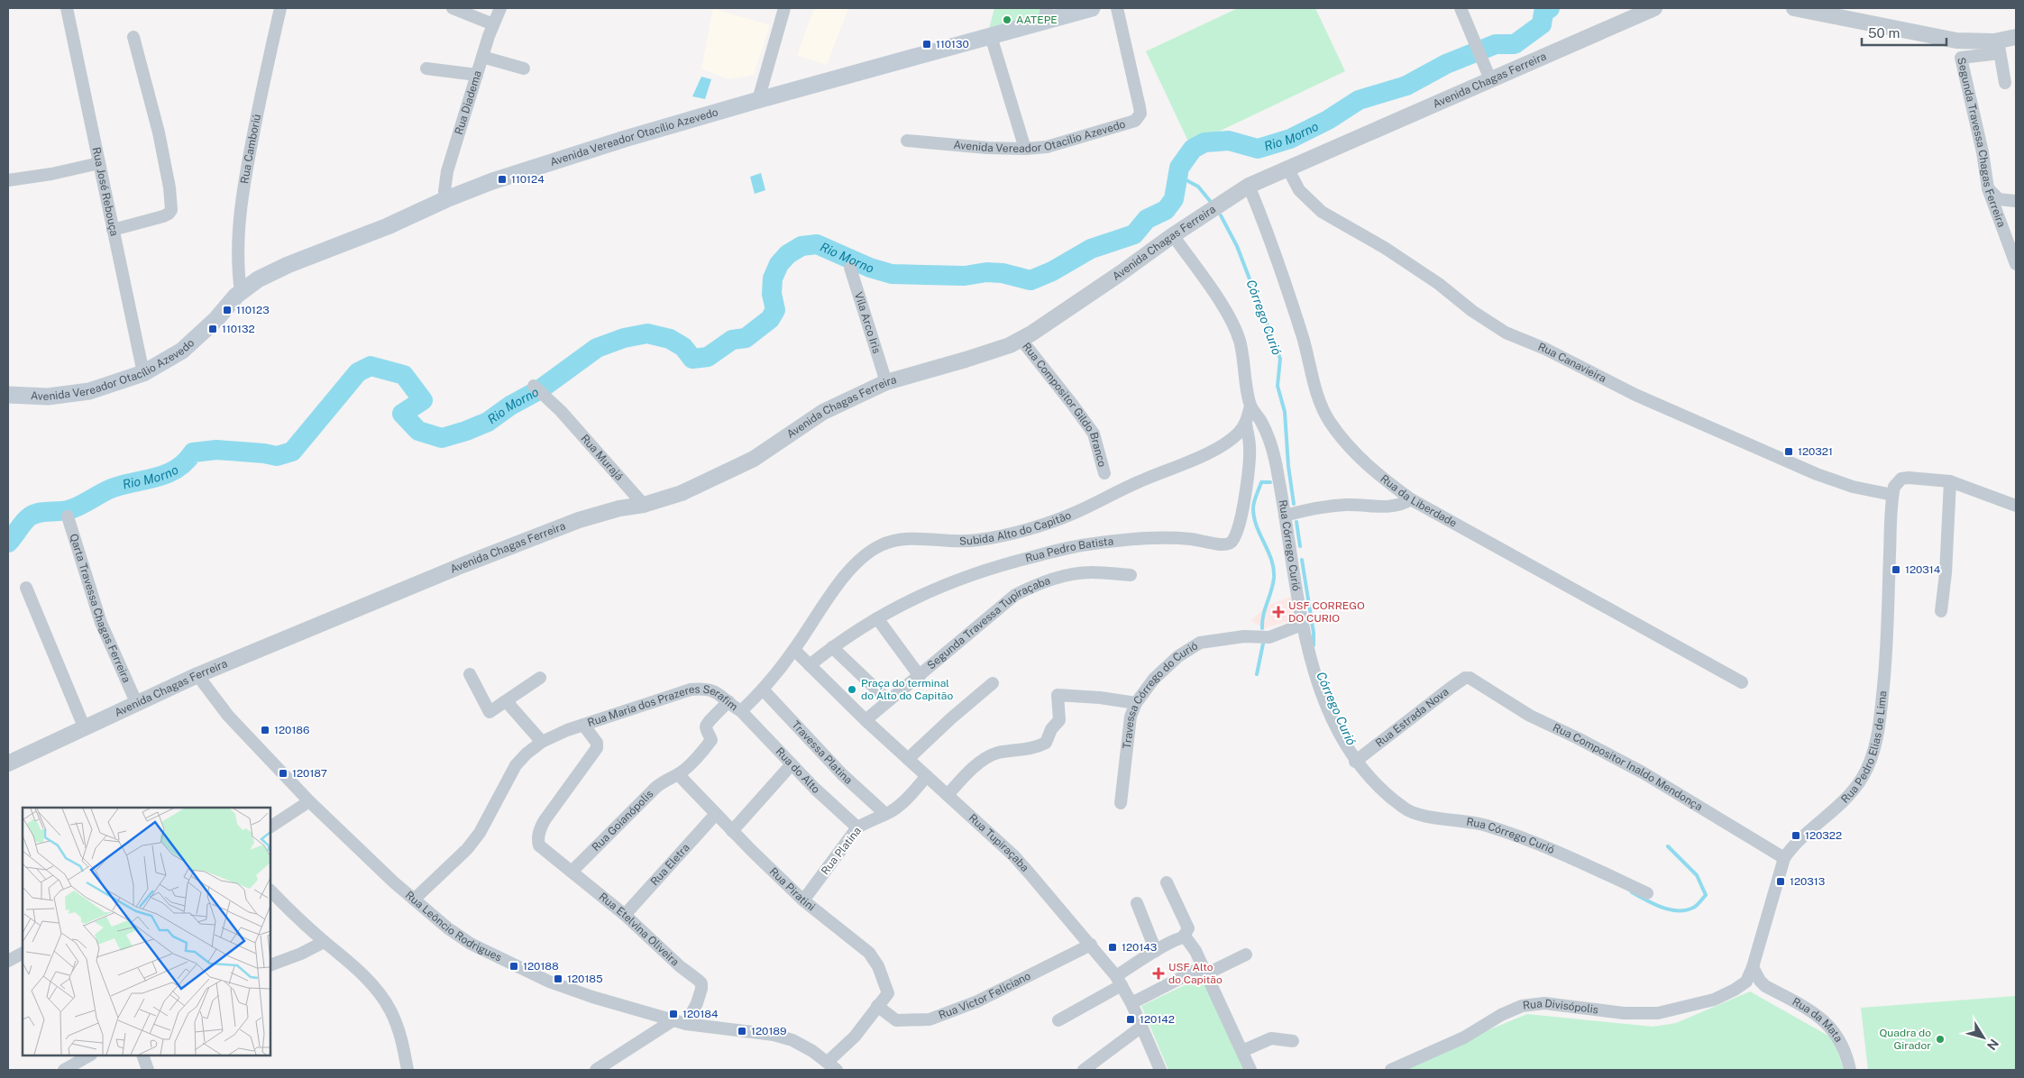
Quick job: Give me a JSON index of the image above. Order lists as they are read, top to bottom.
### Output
{
  "streets": {
    "main road": ["Avenida Vereador Otacílio Azevedo"],
    "street": [
      "Avenida Chagas Ferreira",
      "Rua Diadema",
      "Avenida Vereador Otacilio Azevedo",
      "Segunda Travessa Chagas Ferreira",
      "Rua Camboriú",
      "Rua José Rebouça",
      "Vila Arco Iris",
      "Rua Canavieira",
      "Rua Compositor Gildo Branco",
      "Rua Murajá",
      "Rua da Liberdade",
      "Subida Alto do Capitão",
      "Rua Córrego Curió",
      "Rua Pedro Batista",
      "Qarta Travessa Chagas Ferreira",
      "Segunda Travessa Tupiraçaba",
      "Travessa Córrego do Curió",
      "Rua Maria dos Prazeres Serafim",
      "Rua Estrada Nova",
      "Rua Pedro Elias de Lima",
      "Travessa Platina",
      "Rua Compositor Inaldo Mendonça",
      "Rua do Alto",
      "Rua Goianópolis",
      "Rua Tupiraçaba",
      "Rua Platina",
      "Rua Eletra",
      "Rua Piratini",
      "Rua Leôncio Rodrigues",
      "Rua Etelvina Oliveira",
      "Rua Victor Feliciano",
      "Rua Divisópolis",
      "Rua da Mata"
    ]
  },
  "crossings": [
    ["Avenida Chagas Ferreira", "Vila Arco Iris"],
    ["Avenida Chagas Ferreira", "Rua Canavieira"],
    ["Avenida Chagas Ferreira", "Rua Compositor Gildo Branco"],
    ["Avenida Chagas Ferreira", "Rua Murajá"],
    ["Avenida Chagas Ferreira", "Rua da Liberdade"],
    ["Avenida Chagas Ferreira", "Rua Córrego Curió"],
    ["Avenida Chagas Ferreira", "Qarta Travessa Chagas Ferreira"],
    ["Avenida Chagas Ferreira", "Rua Leôncio Rodrigues"],
    ["Rua Diadema", "Avenida Vereador Otacílio Azevedo"],
    ["Avenida Vereador Otacílio Azevedo", "Rua Camboriú"],
    ["Avenida Vereador Otacílio Azevedo", "Rua José Rebouça"],
    ["Rua Canavieira", "Rua Pedro Elias de Lima"],
    ["Subida Alto do Capitão", "Rua Pedro Batista"],
    ["Subida Alto do Capitão", "Rua Maria dos Prazeres Serafim"],
    ["Subida Alto do Capitão", "Rua Tupiraçaba"],
    ["Rua Córrego Curió", "Travessa Córrego do Curió"],
    ["Rua Córrego Curió", "Rua Estrada Nova"],
    ["Rua Pedro Batista", "Rua Tupiraçaba"],
    ["Segunda Travessa Tupiraçaba", "Rua Tupiraçaba"],
    ["Rua Maria dos Prazeres Serafim", "Travessa Platina"],
    ["Rua Maria dos Prazeres Serafim", "Rua do Alto"],
    ["Rua Maria dos Prazeres Serafim", "Rua Goianópolis"],
    ["Rua Maria dos Prazeres Serafim", "Rua Tupiraçaba"],
    ["Rua Maria dos Prazeres Serafim", "Rua Leôncio Rodrigues"],
    ["Rua Maria dos Prazeres Serafim", "Rua Etelvina Oliveira"],
    ["Rua Estrada Nova", "Rua Compositor Inaldo Mendonça"],
    ["Rua Pedro Elias de Lima", "Rua Compositor Inaldo Mendonça"],
    ["Rua Pedro Elias de Lima", "Rua Divisópolis"],
    ["Rua Pedro Elias de Lima", "Rua da Mata"],
    ["Travessa Platina", "Rua Platina"],
    ["Rua do Alto", "Rua Platina"],
    ["Rua Goianópolis", "Rua Piratini"],
    ["Rua Goianópolis", "Rua Etelvina Oliveira"],
    ["Rua Tupiraçaba", "Rua Platina"],
    ["Rua Tupiraçaba", "Rua Victor Feliciano"],
    ["Rua Platina", "Rua Piratini"],
    ["Rua Eletra", "Rua Piratini"],
    ["Rua Eletra", "Rua Etelvina Oliveira"],
    ["Rua Piratini", "Rua Victor Feliciano"],
    ["Rua Leôncio Rodrigues", "Rua Etelvina Oliveira"],
    ["Rua Divisópolis", "Rua da Mata"]
  ],
  "water": ["Rio Morno", "Córrego Curió"],
  "places": {
    "other": ["AATEPE", "Praça do terminal do Alto do Capitão", "Quadra do Girador"],
    "transit": [
      "110130",
      "110124",
      "110123",
      "110132",
      "120321",
      "120314",
      "120186",
      "120187",
      "120322",
      "120313",
      "120143",
      "120188",
      "120185",
      "120184",
      "120142",
      "120189"
    ],
    "health": ["USF CORREGO DO CURIO", "USF Alto do Capitão"]
  },
  "scale_bar": "50 m",
  "north": "bottom right"
}
